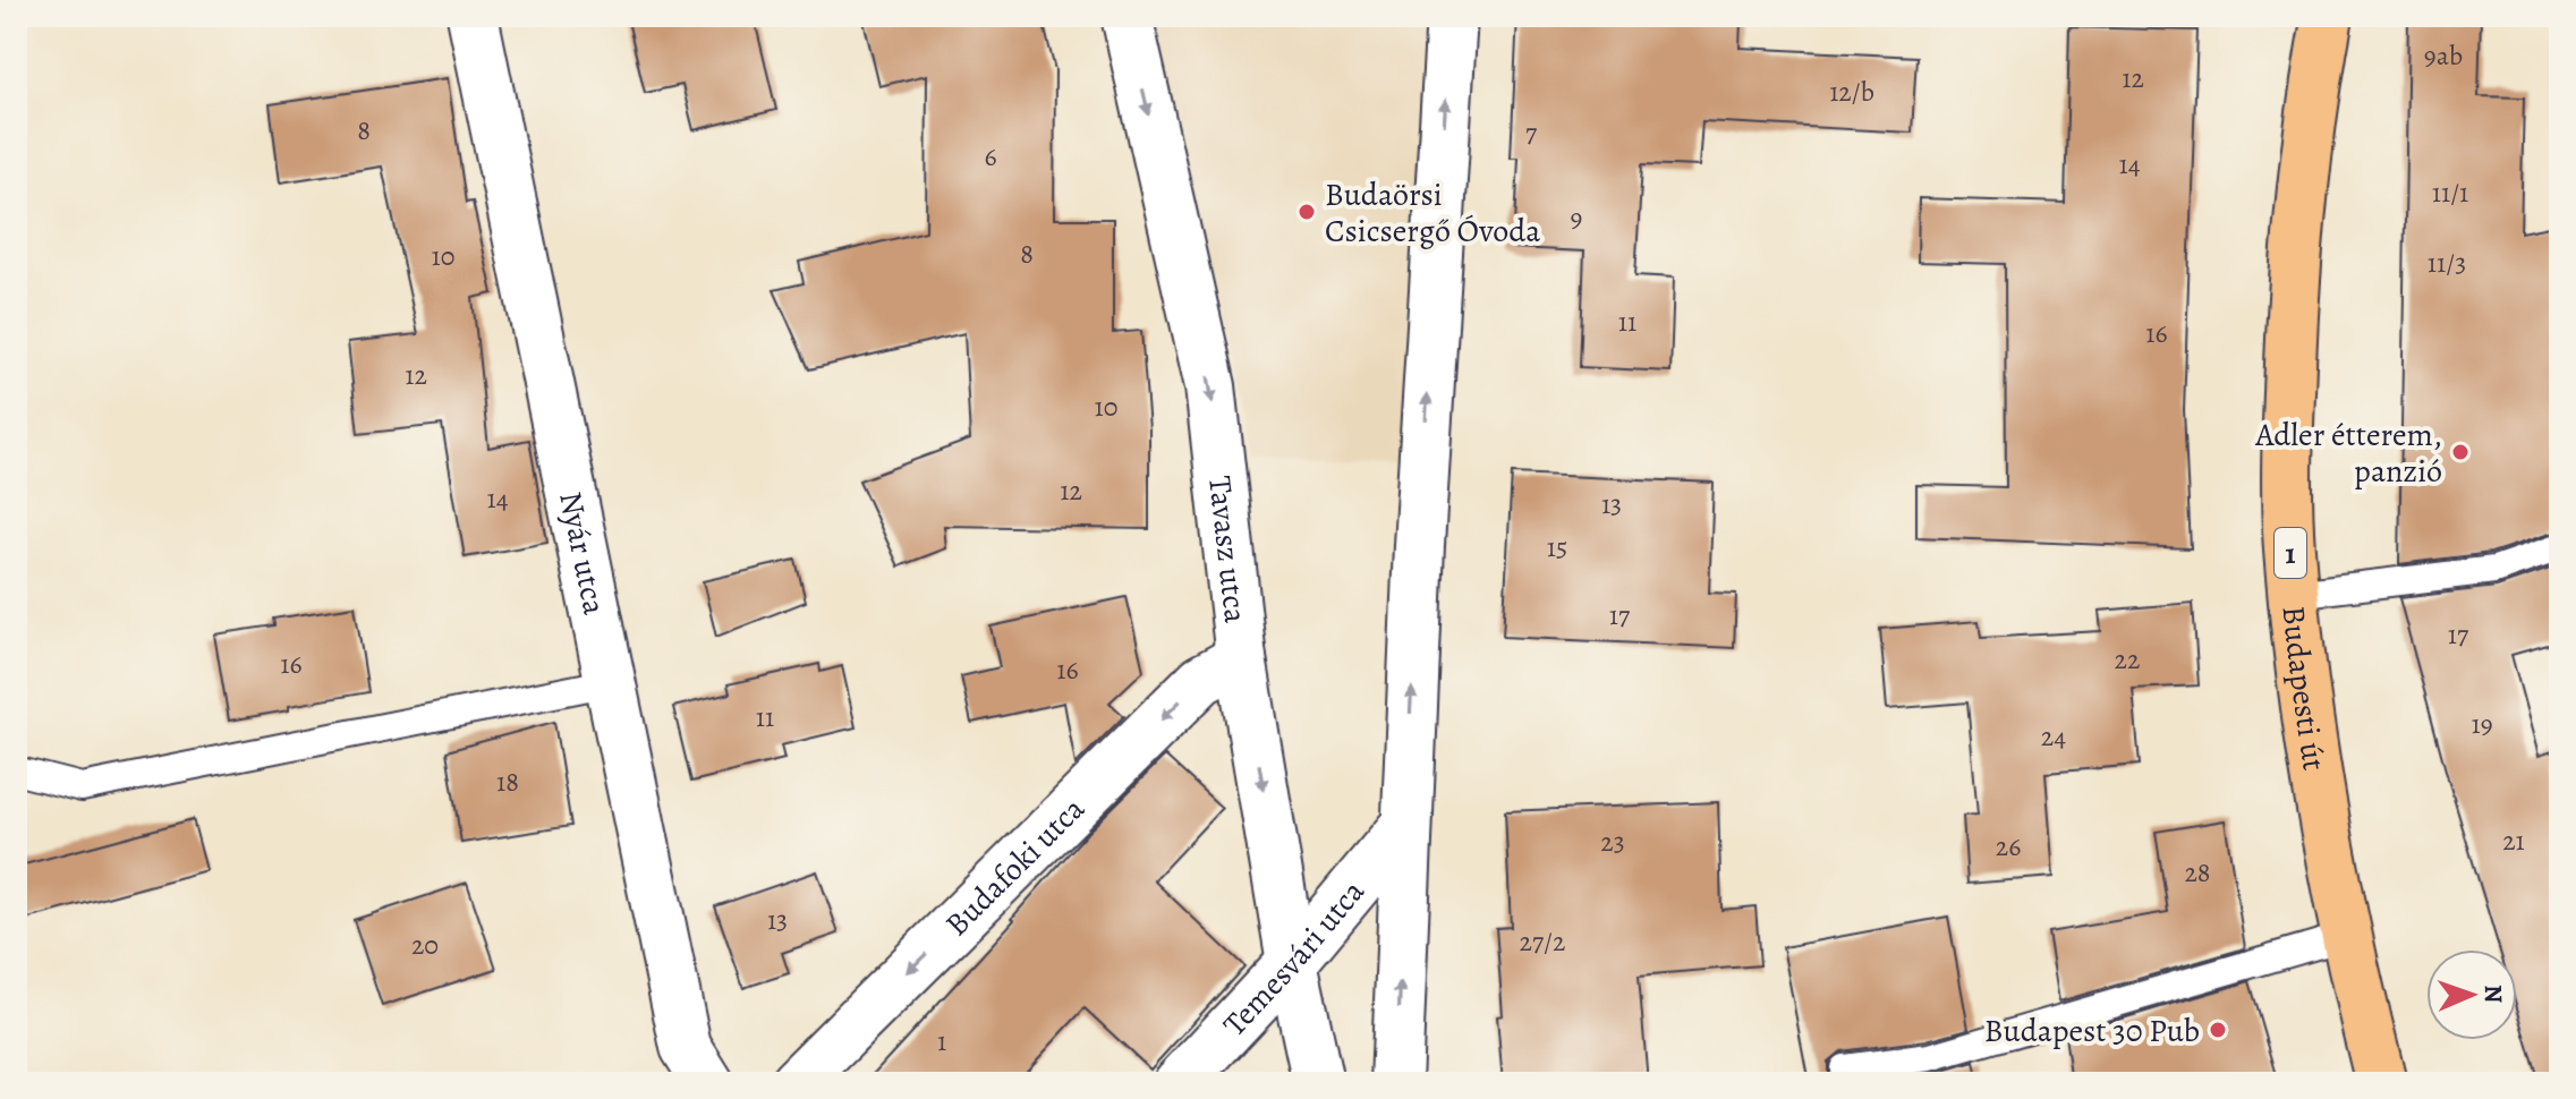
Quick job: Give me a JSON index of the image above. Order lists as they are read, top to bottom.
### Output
{
  "streets": {
    "main road": ["1", "Budapesti út"],
    "street": [
      "Tavasz utca",
      "Nyár utca",
      "Budafoki utca",
      "Temesvári utca"
    ]
  },
  "crossings": [
    ["Tavasz utca", "Budafoki utca"],
    ["Tavasz utca", "Temesvári utca"]
  ],
  "one_way": ["Budafoki utca"],
  "places": ["Budaörsi Csicsergő Óvoda", "Adler étterem, panzió", "Budapest 30 Pub"],
  "house_numbers": [
    "9ab",
    "12",
    "12/b",
    "8",
    "7",
    "6",
    "14",
    "11/1",
    "9",
    "8",
    "10",
    "11/3",
    "11",
    "16",
    "12",
    "10",
    "12",
    "14",
    "13",
    "15",
    "17",
    "17",
    "22",
    "16",
    "16",
    "11",
    "19",
    "24",
    "18",
    "21",
    "23",
    "26",
    "28",
    "13",
    "27/2",
    "20",
    "1"
  ],
  "north": "right"
}
